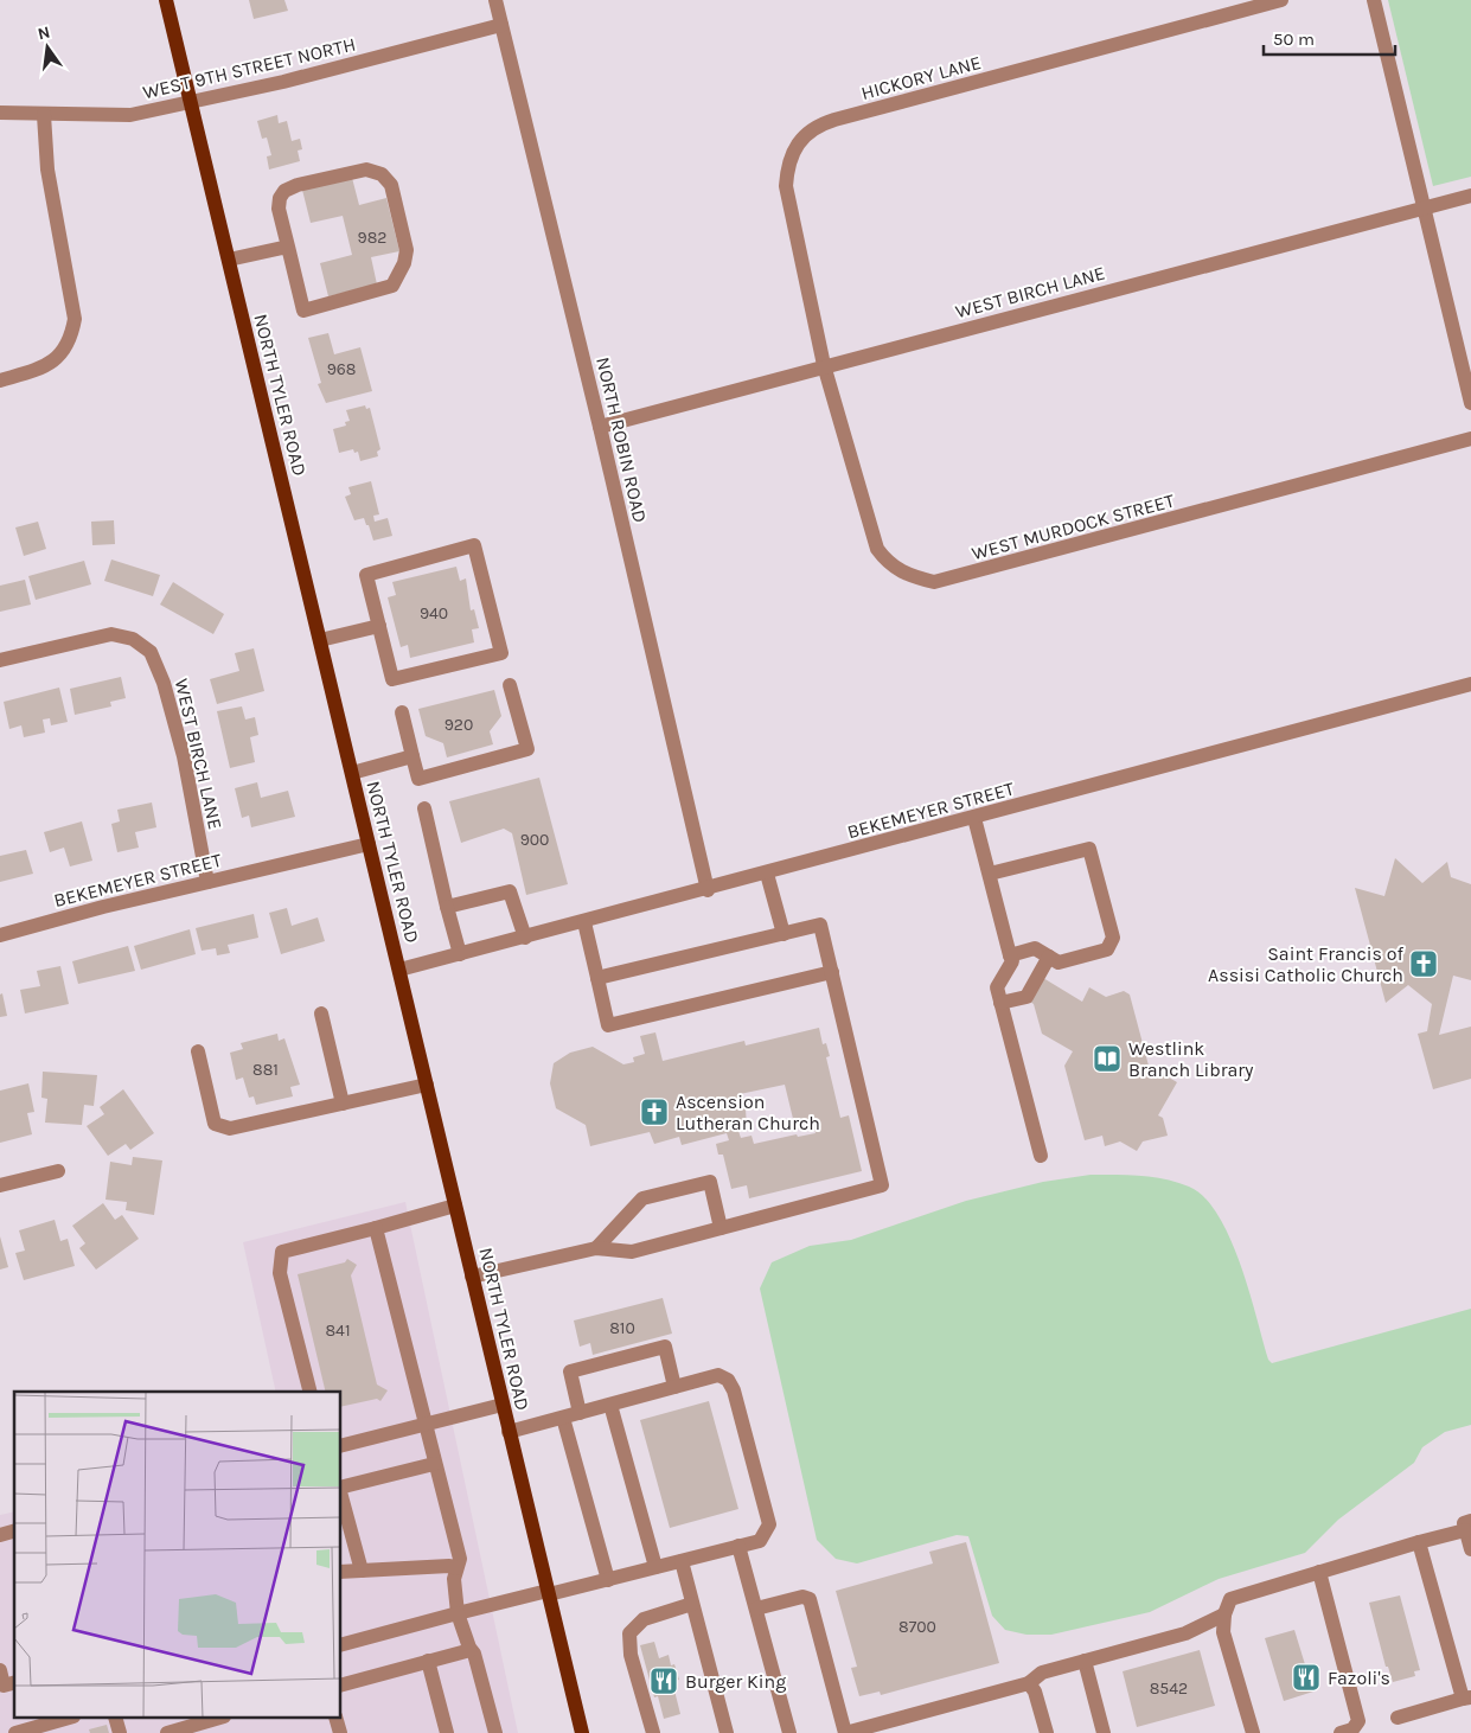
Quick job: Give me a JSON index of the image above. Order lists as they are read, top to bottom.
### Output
{
  "streets": {
    "main road": ["NORTH TYLER ROAD"],
    "street": [
      "WEST 9TH STREET NORTH",
      "HICKORY LANE",
      "WEST BIRCH LANE",
      "NORTH ROBIN ROAD",
      "WEST MURDOCK STREET",
      "BEKEMEYER STREET"
    ]
  },
  "crossings": [
    ["WEST 9TH STREET NORTH", "NORTH TYLER ROAD"],
    ["WEST 9TH STREET NORTH", "NORTH ROBIN ROAD"],
    ["HICKORY LANE", "WEST BIRCH LANE"],
    ["HICKORY LANE", "WEST MURDOCK STREET"],
    ["WEST BIRCH LANE", "NORTH ROBIN ROAD"],
    ["WEST BIRCH LANE", "WEST MURDOCK STREET"],
    ["WEST BIRCH LANE", "BEKEMEYER STREET"],
    ["NORTH TYLER ROAD", "BEKEMEYER STREET"],
    ["NORTH ROBIN ROAD", "BEKEMEYER STREET"]
  ],
  "places": {
    "church": ["Saint Francis of Assisi Catholic Church", "Ascension Lutheran Church"],
    "library": ["Westlink Branch Library"],
    "restaurant": ["Fazoli's", "Burger King"]
  },
  "house_numbers": [
    "982",
    "968",
    "940",
    "920",
    "900",
    "881",
    "810",
    "841",
    "8700",
    "8542"
  ],
  "scale_bar": "50 m",
  "north": "top"
}
